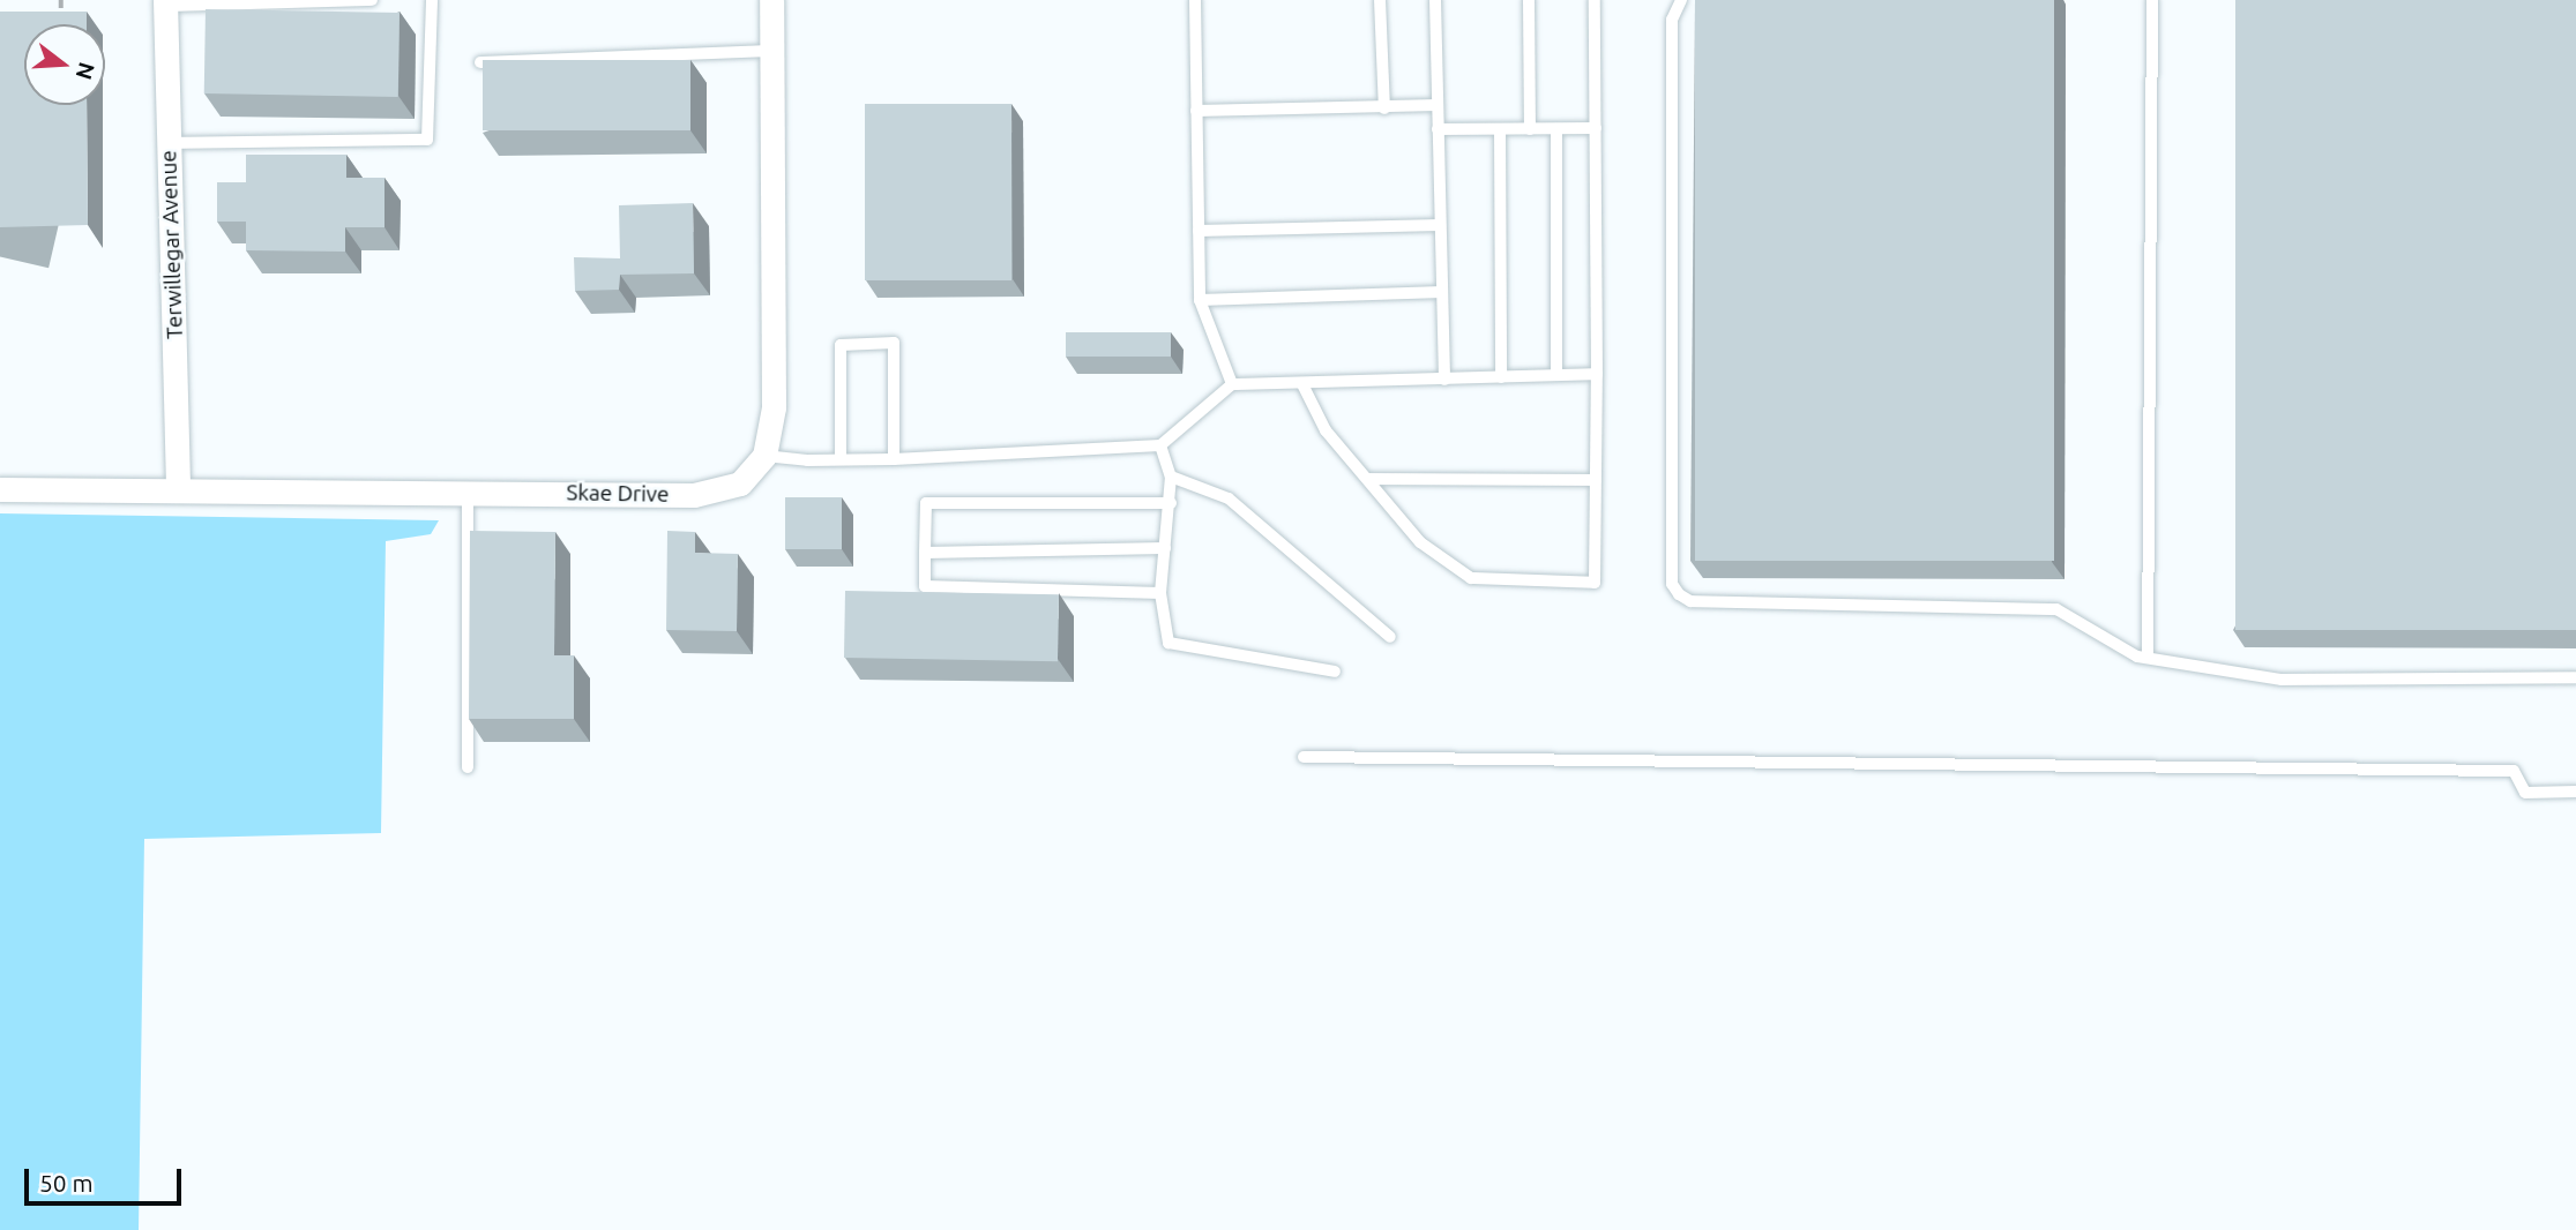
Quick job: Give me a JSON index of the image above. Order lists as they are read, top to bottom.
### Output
{
  "streets": {
    "street": ["Terwillegar Avenue", "Skae Drive"]
  },
  "crossings": [
    ["Terwillegar Avenue", "Skae Drive"]
  ],
  "scale_bar": "50 m",
  "north": "right"
}
